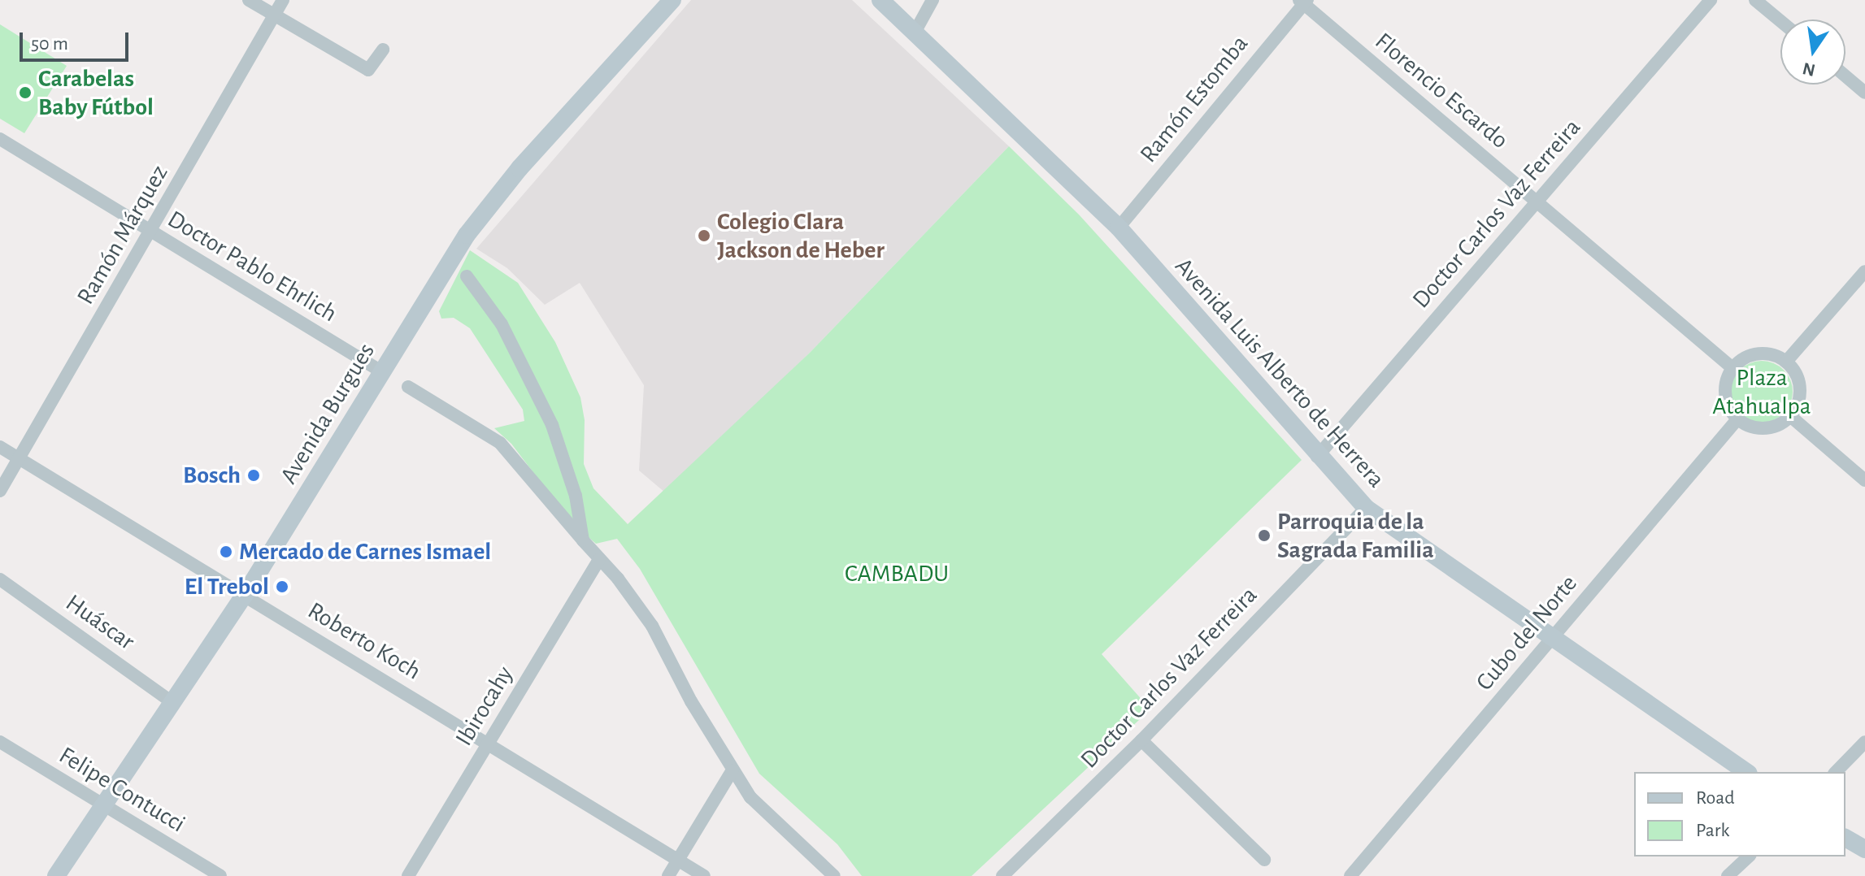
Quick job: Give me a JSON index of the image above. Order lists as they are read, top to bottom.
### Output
{
  "streets": {
    "main road": ["Avenida Luis Alberto de Herrera", "Avenida Burgues"],
    "street": [
      "Florencio Escardo",
      "Ramón Estomba",
      "Doctor Carlos Vaz Ferreira",
      "Ramón Márquez",
      "Doctor Pablo Ehrlich",
      "Huáscar",
      "Cubo del Norte",
      "Roberto Koch",
      "Ibirocahy",
      "Felipe Contucci"
    ]
  },
  "crossings": [
    ["Florencio Escardo", "Ramón Estomba"],
    ["Florencio Escardo", "Doctor Carlos Vaz Ferreira"],
    ["Florencio Escardo", "Cubo del Norte"],
    ["Ramón Estomba", "Avenida Luis Alberto de Herrera"],
    ["Doctor Carlos Vaz Ferreira", "Avenida Luis Alberto de Herrera"],
    ["Ramón Márquez", "Doctor Pablo Ehrlich"],
    ["Ramón Márquez", "Roberto Koch"],
    ["Doctor Pablo Ehrlich", "Avenida Burgues"],
    ["Avenida Luis Alberto de Herrera", "Cubo del Norte"],
    ["Avenida Burgues", "Huáscar"],
    ["Avenida Burgues", "Roberto Koch"],
    ["Avenida Burgues", "Felipe Contucci"],
    ["Roberto Koch", "Ibirocahy"]
  ],
  "parks": ["Plaza Atahualpa", "CAMBADU"],
  "places": [
    "Carabelas Baby Fútbol",
    "Colegio Clara Jackson de Heber",
    "Bosch",
    "Parroquia de la Sagrada Familia",
    "Mercado de Carnes Ismael",
    "El Trebol"
  ],
  "legend": ["Road", "Park"],
  "scale_bar": "50 m",
  "north": "bottom"
}
